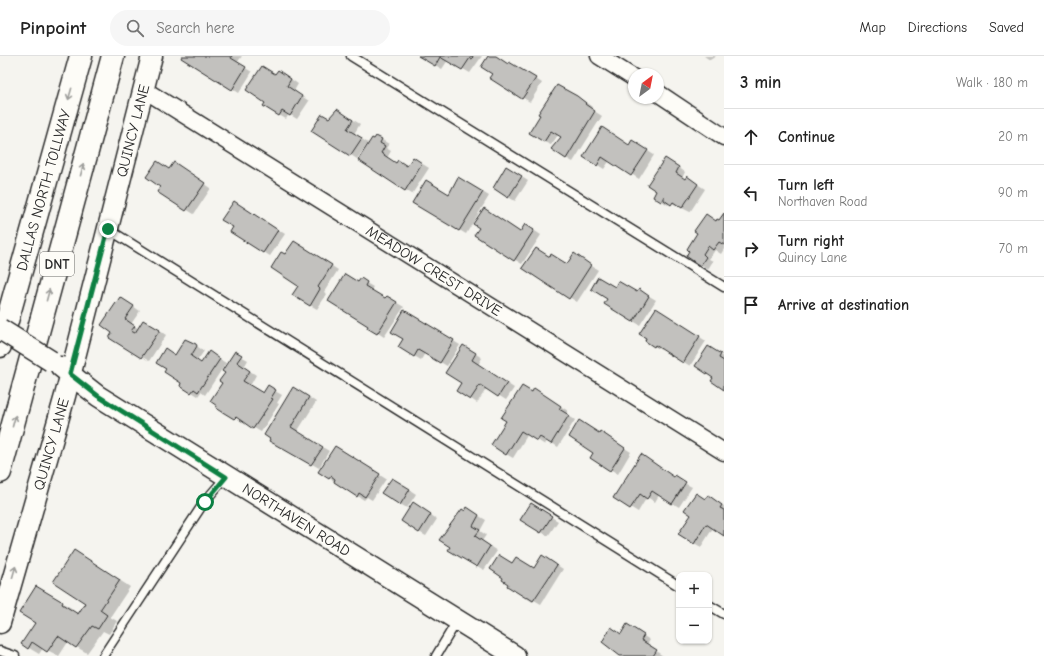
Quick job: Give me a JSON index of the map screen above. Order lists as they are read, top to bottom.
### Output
{
  "streets": {
    "highway": ["DALLAS NORTH TOLLWAY", "DNT"],
    "street": ["QUINCY LANE", "MEADOW CREST DRIVE", "NORTHAVEN ROAD"]
  },
  "crossings": [
    ["QUINCY LANE", "MEADOW CREST DRIVE"],
    ["QUINCY LANE", "NORTHAVEN ROAD"]
  ],
  "one_way": ["QUINCY LANE"],
  "north": "top right",
  "page": {
    "header": "Pinpoint",
    "search": "Search here",
    "nav": ["Map", "Directions", "Saved"],
    "heading": ["3 min", "Walk · 180 m"],
    "list": [
      ["Continue", "20 m"],
      ["Turn left", "Northaven Road", "90 m"],
      ["Turn right", "Quincy Lane", "70 m"],
      "Arrive at destination"
    ],
    "map_buttons": ["+", "−"]
  }
}
